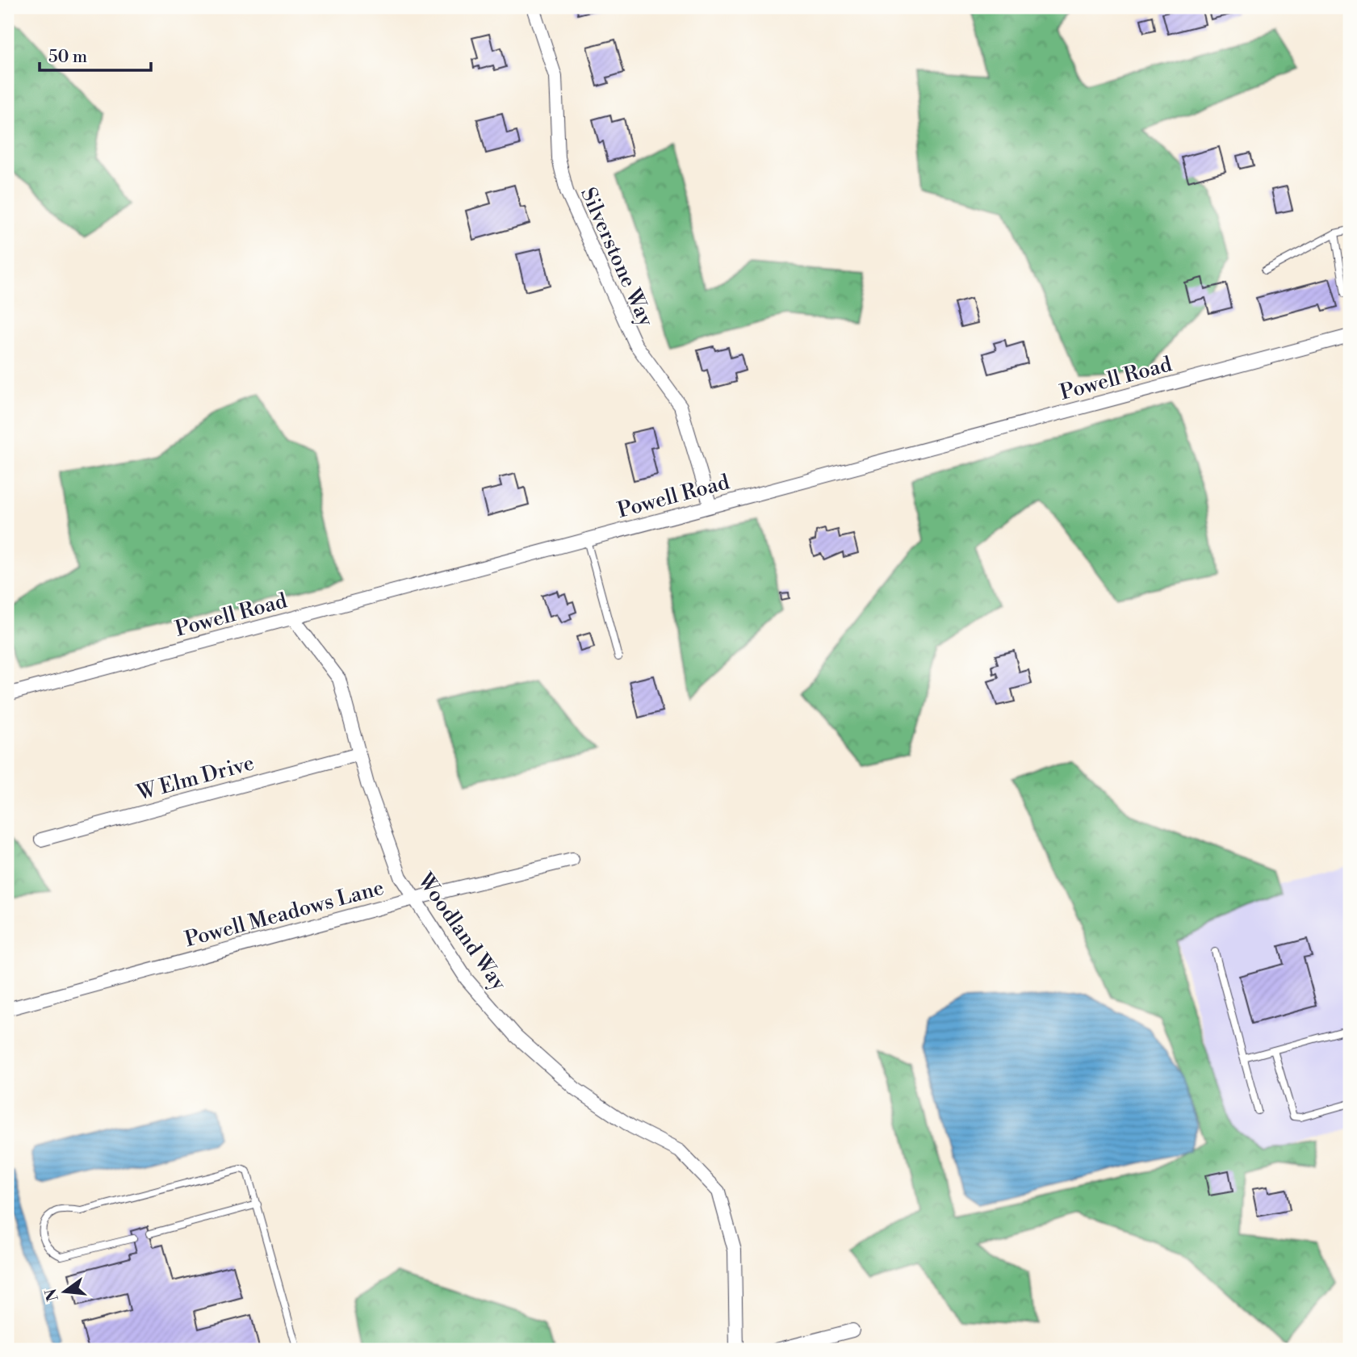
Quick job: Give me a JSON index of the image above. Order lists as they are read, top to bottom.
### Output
{
  "streets": {
    "street": [
      "Silverstone Way",
      "Powell Road",
      "W Elm Drive",
      "Powell Meadows Lane",
      "Woodland Way"
    ]
  },
  "crossings": [
    ["Silverstone Way", "Powell Road"],
    ["Powell Road", "Woodland Way"],
    ["W Elm Drive", "Woodland Way"],
    ["Powell Meadows Lane", "Woodland Way"]
  ],
  "scale_bar": "50 m",
  "north": "left"
}
